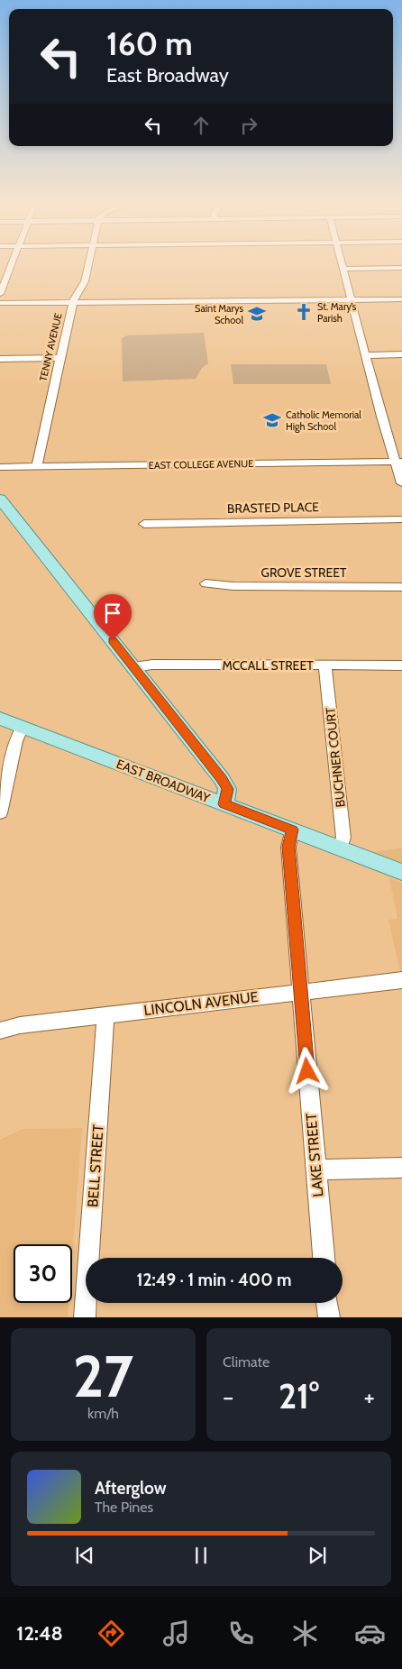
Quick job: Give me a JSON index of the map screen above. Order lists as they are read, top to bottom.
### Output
{
  "streets": {
    "main road": ["EAST BROADWAY"],
    "street": [
      "TENNY AVENUE",
      "EAST COLLEGE AVENUE",
      "BRASTED PLACE",
      "GROVE STREET",
      "MCCALL STREET",
      "BUCHNER COURT",
      "LINCOLN AVENUE",
      "LAKE STREET",
      "BELL STREET"
    ]
  },
  "crossings": [
    ["TENNY AVENUE", "EAST COLLEGE AVENUE"],
    ["MCCALL STREET", "BUCHNER COURT"],
    ["BUCHNER COURT", "EAST BROADWAY"],
    ["EAST BROADWAY", "LAKE STREET"],
    ["LINCOLN AVENUE", "LAKE STREET"],
    ["LINCOLN AVENUE", "BELL STREET"]
  ],
  "places": {
    "church": ["St. Mary’s Parish"],
    "school or university": ["Saint Marys School", "Catholic Memorial High School"]
  },
  "page": {
    "turn": ["160 m", "East Broadway"],
    "limit": "30",
    "trip": "12:49 · 1 min · 400 m",
    "tile": [
      ["27", "km/h"],
      "Climate"
    ],
    "heat": ["−", "21°", "+"],
    "song": ["Afterglow", "The Pines"],
    "tabs": "12:48"
  }
}
